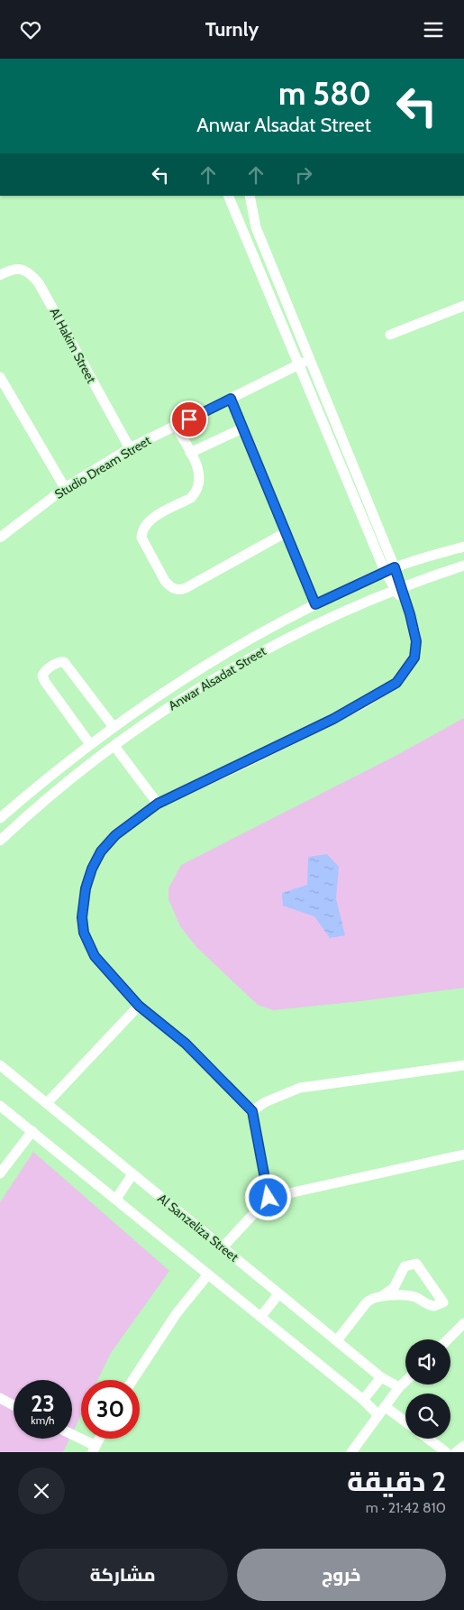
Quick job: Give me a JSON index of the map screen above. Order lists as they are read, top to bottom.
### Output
{
  "streets": {
    "street": [
      "Al Hakim Street",
      "Studio Dream Street",
      "Anwar Alsadat Street",
      "Al Sanzeliza Street"
    ]
  },
  "crossings": [
    ["Al Hakim Street", "Studio Dream Street"]
  ],
  "page": {
    "header": "Turnly",
    "turn": ["580 m", "Anwar Alsadat Street"],
    "speed": "23 km/h",
    "limit": "30",
    "heading": ["2 دقيقة", "810 m · 21:42"],
    "buttons": ["خروج", "مشاركة"]
  }
}
